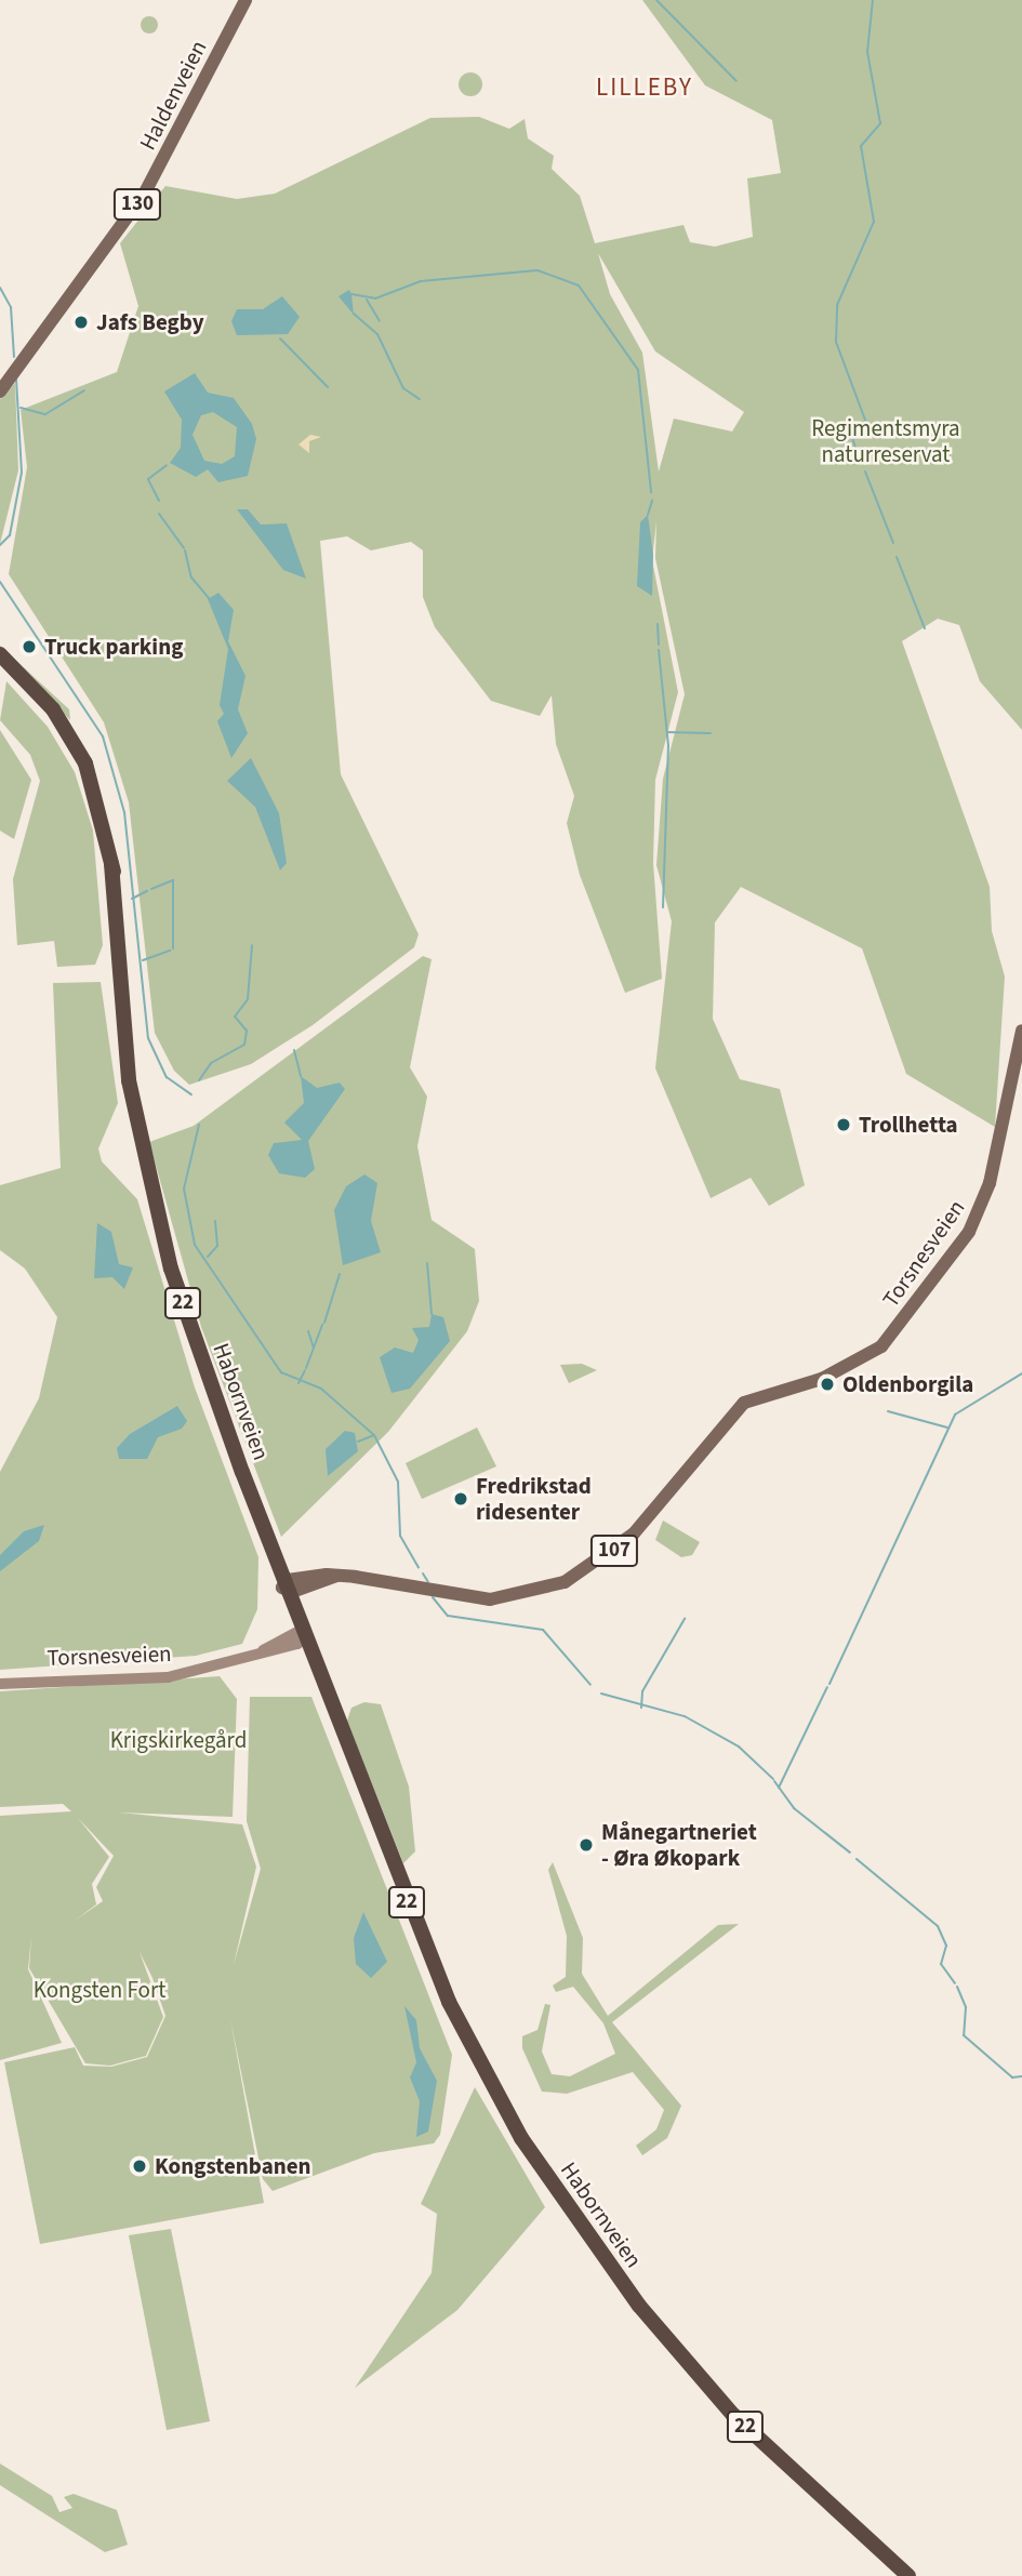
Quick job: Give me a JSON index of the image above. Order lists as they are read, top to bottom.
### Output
{
  "streets": {
    "highway": ["22", "Habornveien"],
    "main road": [
      "Haldenveien",
      "130",
      "Torsnesveien",
      "107"
    ]
  },
  "crossings": [
    ["Torsnesveien", "Habornveien"]
  ],
  "districts": ["LILLEBY"],
  "parks": ["Regimentsmyra naturreservat", "Krigskirkegård", "Kongsten Fort"],
  "places": [
    "Jafs Begby",
    "Truck parking",
    "Trollhetta",
    "Oldenborgila",
    "Fredrikstad ridesenter",
    "Månegartneriet - Øra Økopark",
    "Kongstenbanen"
  ]
}
